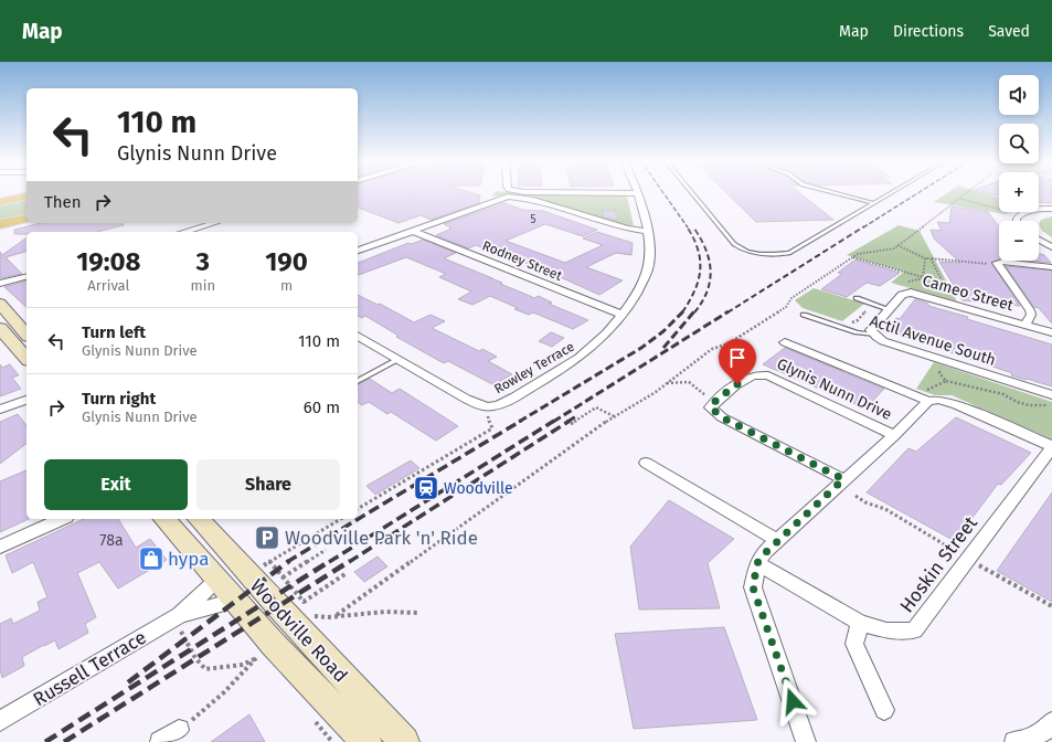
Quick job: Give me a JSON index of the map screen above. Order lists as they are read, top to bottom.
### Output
{
  "streets": {
    "main road": ["Woodville Road"],
    "street": [
      "Rodney Street",
      "Cameo Street",
      "Actil Avenue South",
      "Rowley Terrace",
      "Glynis Nunn Drive",
      "Hoskin Street",
      "Russell Terrace"
    ]
  },
  "crossings": [
    ["Rodney Street", "Rowley Terrace"],
    ["Cameo Street", "Actil Avenue South"],
    ["Woodville Road", "Russell Terrace"]
  ],
  "places": {
    "station": ["Woodville"],
    "parking": ["Woodville Park 'n' Ride"],
    "shop": ["hypa"]
  },
  "house_numbers": ["5", "78a"],
  "page": {
    "header": "Map",
    "nav": ["Map", "Directions", "Saved"],
    "map_buttons": ["+", "−"],
    "turn": ["110 m", "Glynis Nunn Drive"],
    "then": "Then",
    "eta": [
      "19:08",
      "Arrival",
      "3",
      "min",
      "190",
      "m"
    ],
    "list": [
      {
        "name": "Turn left",
        "note": "Glynis Nunn Drive",
        "value": "110 m"
      },
      {
        "name": "Turn right",
        "note": "Glynis Nunn Drive",
        "value": "60 m"
      }
    ],
    "buttons": ["Exit", "Share"]
  }
}
